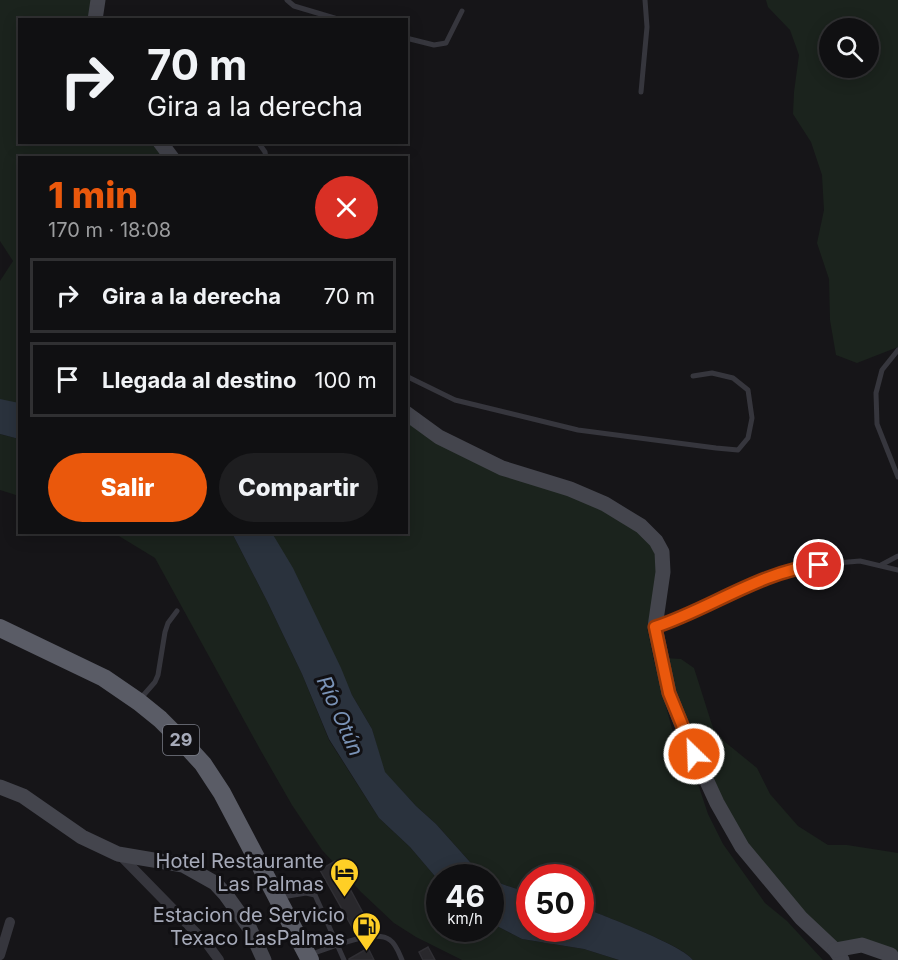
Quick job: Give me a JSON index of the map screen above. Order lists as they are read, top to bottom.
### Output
{
  "streets": {
    "highway": ["29"]
  },
  "water": ["Río Otún"],
  "places": {
    "hotel": ["Hotel Restaurante Las Palmas"],
    "fuel station": ["Estacion de Servicio Texaco LasPalmas"]
  },
  "page": {
    "turn": ["70 m", "Gira a la derecha"],
    "heading": ["1 min", "170 m · 18:08"],
    "list": [
      {
        "name": "Gira a la derecha",
        "value": "70 m"
      },
      {
        "name": "Llegada al destino",
        "value": "100 m"
      }
    ],
    "buttons": ["Salir", "Compartir"],
    "speed": "46 km/h",
    "limit": "50"
  }
}
